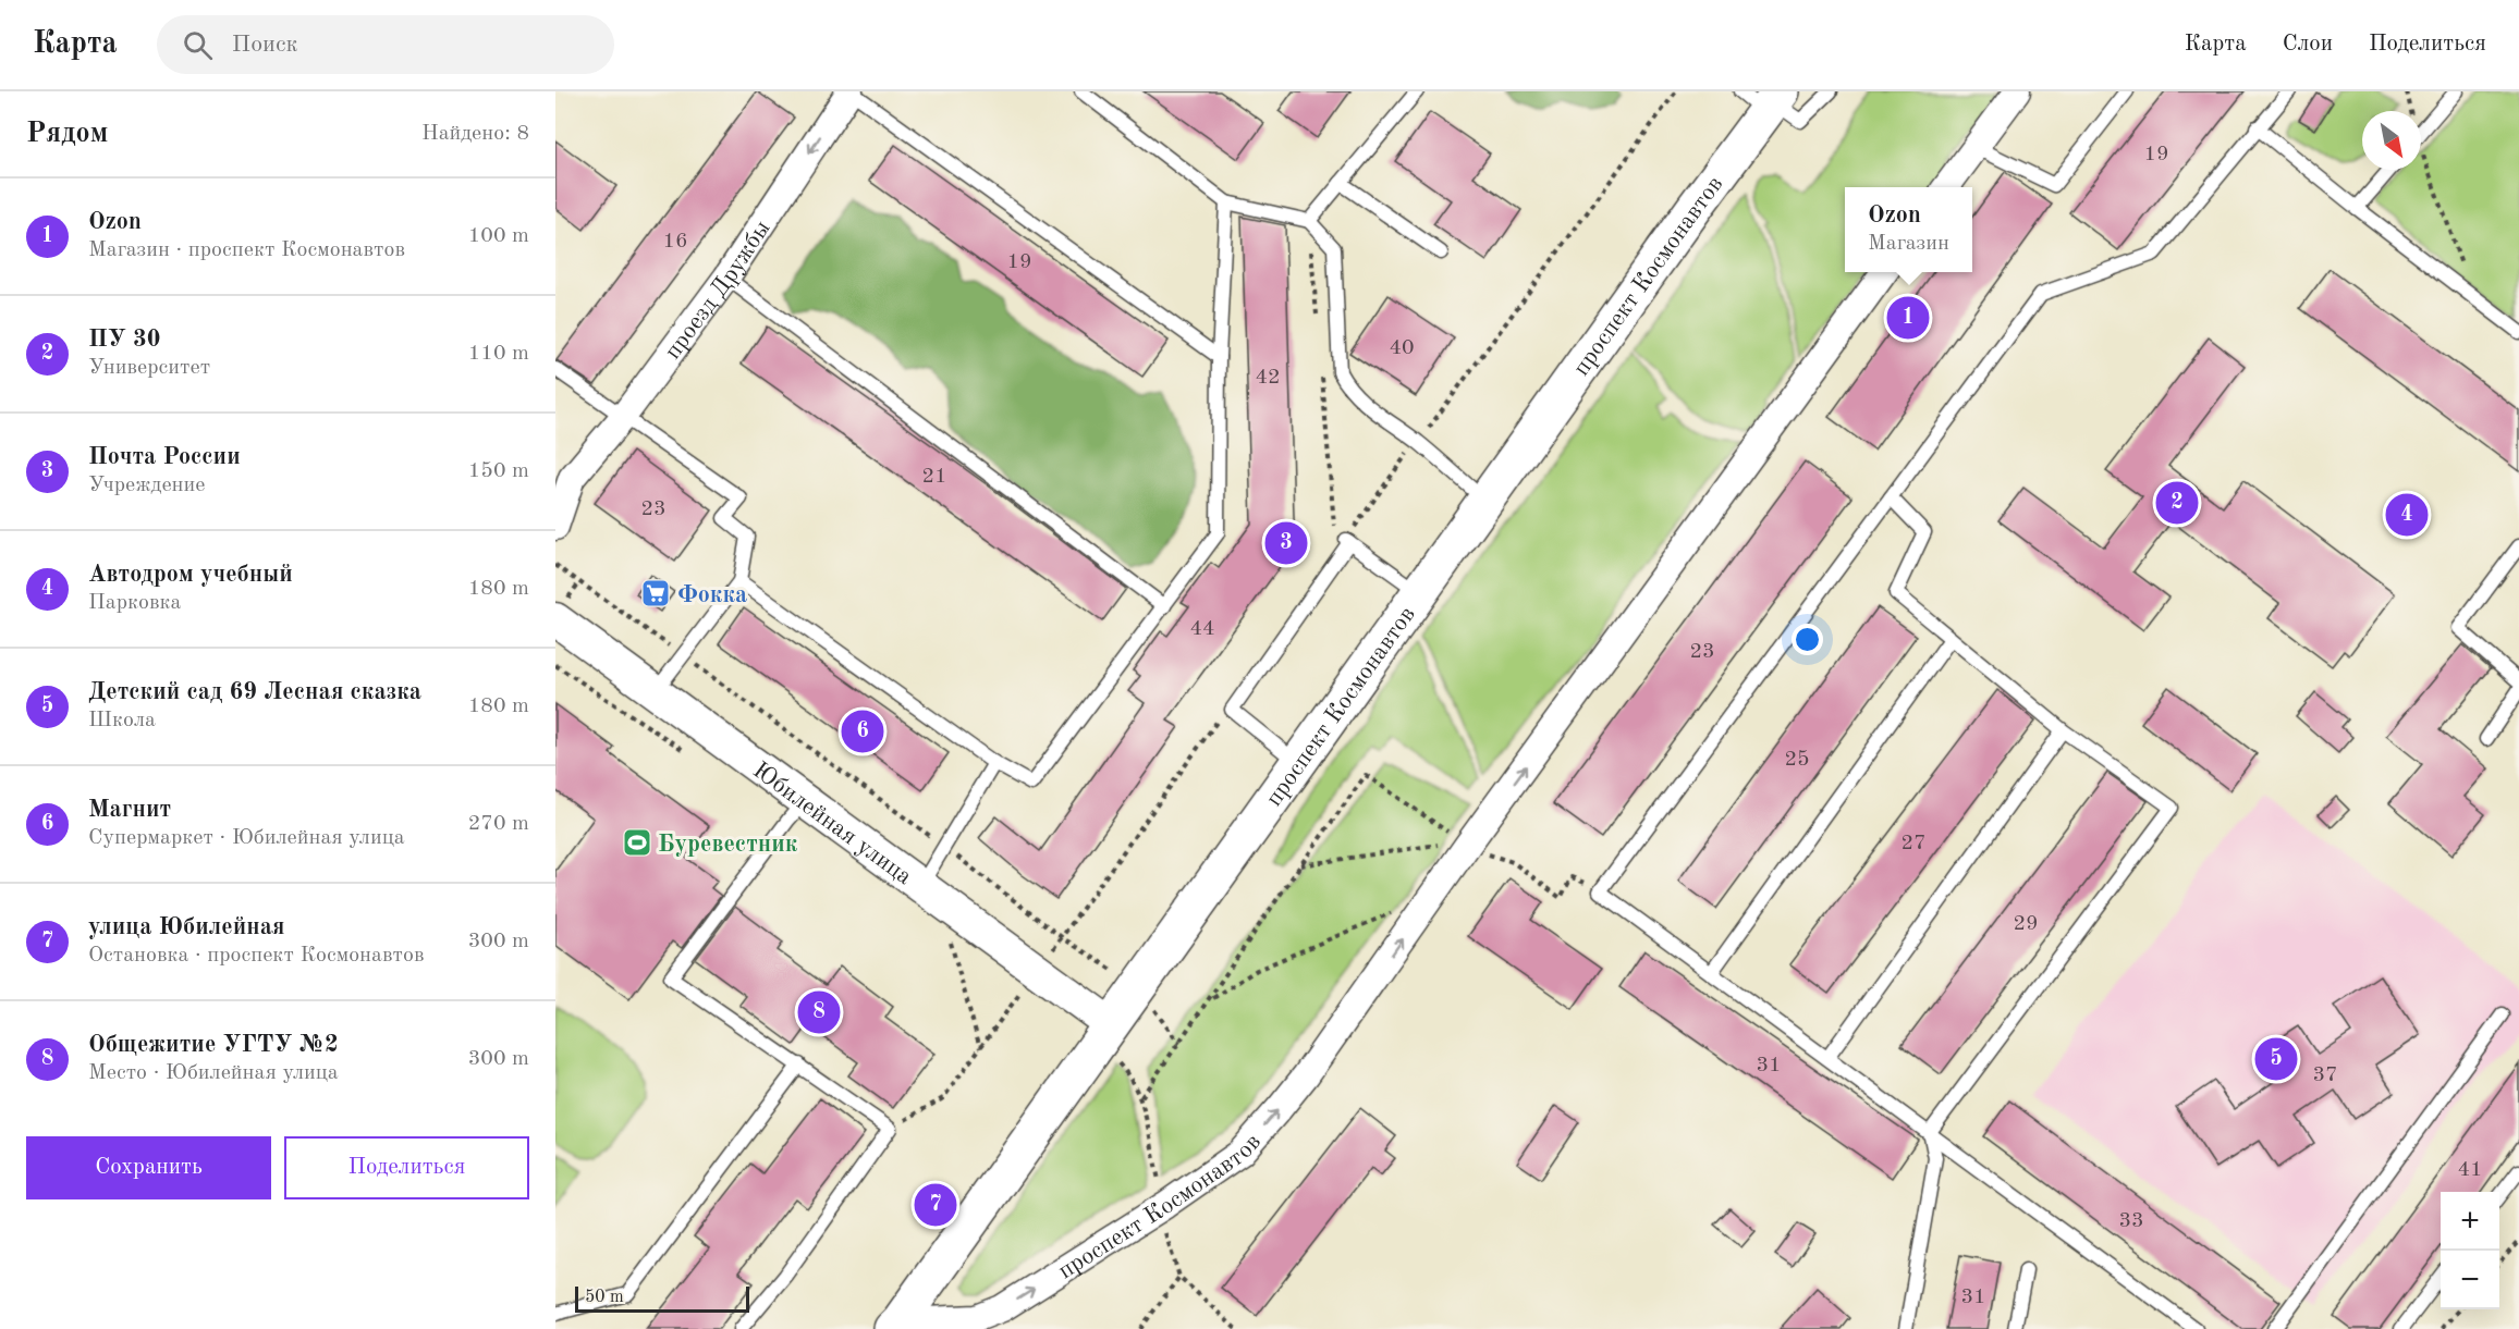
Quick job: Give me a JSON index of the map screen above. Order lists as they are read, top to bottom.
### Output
{
  "streets": {
    "main road": ["проспект Космонавтов"],
    "street": ["проезд Дружбы", "Юбилейная улица"]
  },
  "crossings": [
    ["проспект Космонавтов", "Юбилейная улица"]
  ],
  "one_way": ["проезд Дружбы"],
  "places": {
    "supermarket": ["Фокка"],
    "sports": ["Буревестник"]
  },
  "house_numbers": [
    "19",
    "16",
    "19",
    "40",
    "42",
    "21",
    "23",
    "44",
    "23",
    "25",
    "27",
    "29",
    "31",
    "37",
    "41",
    "33",
    "31"
  ],
  "scale_bar": "50 m",
  "north": "bottom right",
  "page": {
    "header": "Карта",
    "search": "Поиск",
    "nav": ["Карта", "Слои", "Поделиться"],
    "heading": ["Рядом", "Найдено: 8"],
    "list": [
      {
        "mark": "1",
        "name": "Ozon",
        "note": "Магазин · проспект Космонавтов",
        "value": "100 m"
      },
      {
        "mark": "2",
        "name": "ПУ 30",
        "note": "Университет",
        "value": "110 m"
      },
      {
        "mark": "3",
        "name": "Почта России",
        "note": "Учреждение",
        "value": "150 m"
      },
      {
        "mark": "4",
        "name": "Автодром учебный",
        "note": "Парковка",
        "value": "180 m"
      },
      {
        "mark": "5",
        "name": "Детский сад 69 Лесная сказка",
        "note": "Школа",
        "value": "180 m"
      },
      {
        "mark": "6",
        "name": "Магнит",
        "note": "Супермаркет · Юбилейная улица",
        "value": "270 m"
      },
      {
        "mark": "7",
        "name": "улица Юбилейная",
        "note": "Остановка · проспект Космонавтов",
        "value": "300 m"
      },
      {
        "mark": "8",
        "name": "Общежитие УГТУ №2",
        "note": "Место · Юбилейная улица",
        "value": "300 m"
      }
    ],
    "popup": ["Ozon", "Магазин"],
    "pins": [
      "1",
      "2",
      "4",
      "3",
      "6",
      "8",
      "5",
      "7"
    ],
    "buttons": ["Сохранить", "Поделиться"],
    "map_buttons": ["+", "−"],
    "scale": "50 m"
  }
}
